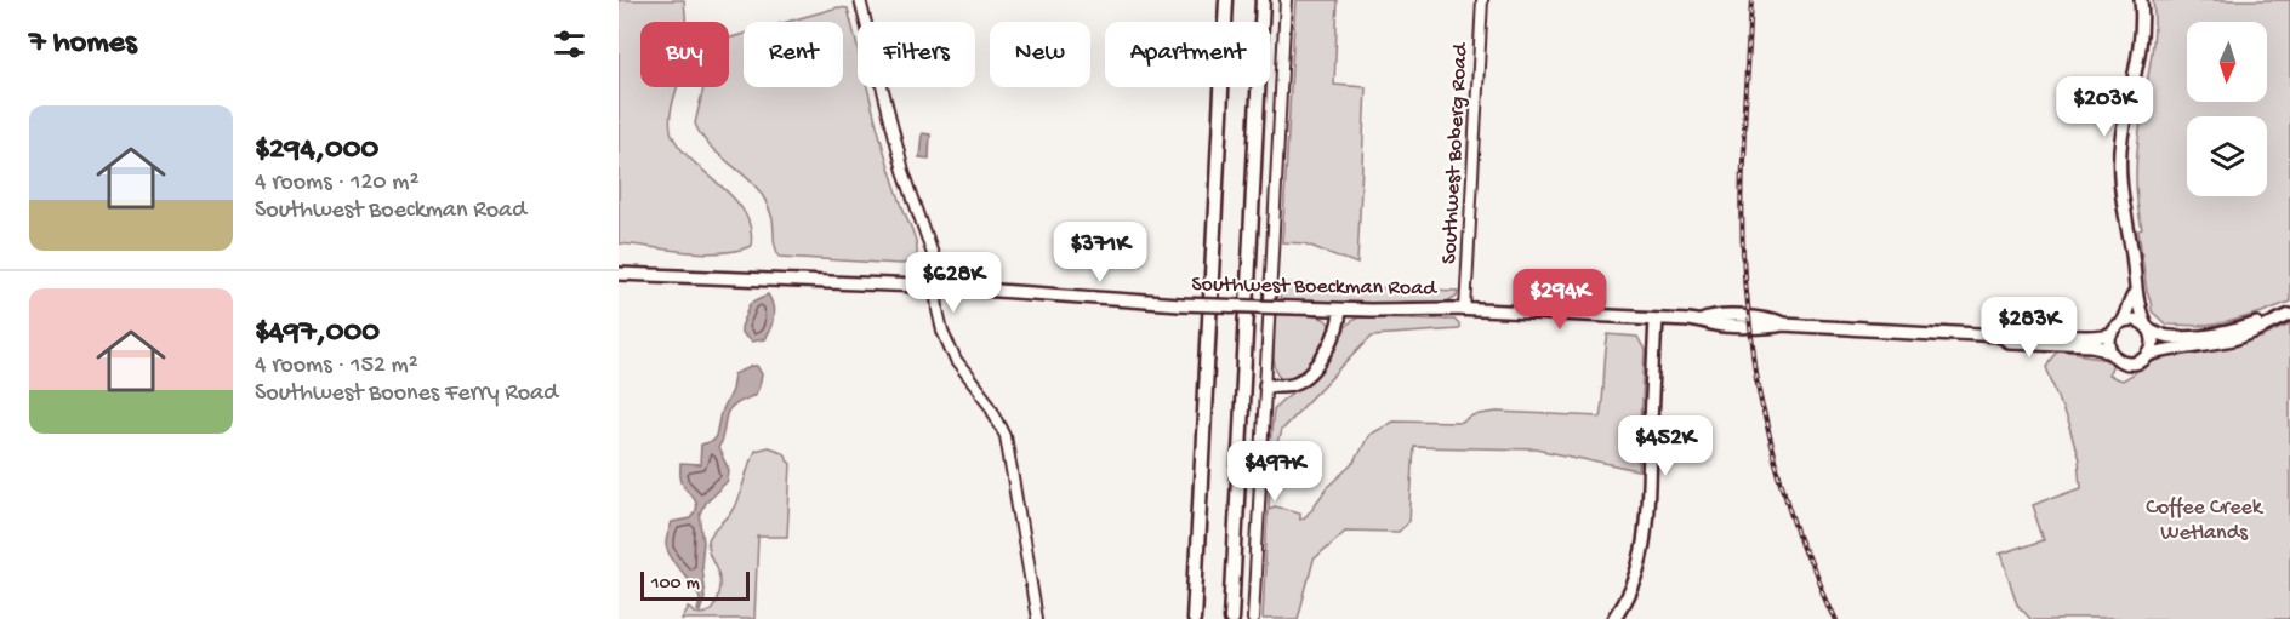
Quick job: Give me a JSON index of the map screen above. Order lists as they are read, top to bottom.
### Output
{
  "streets": {
    "main road": ["Southwest Boeckman Road"],
    "street": ["Southwest Boberg Road"]
  },
  "crossings": [
    ["Southwest Boberg Road", "Southwest Boeckman Road"]
  ],
  "parks": ["Coffee Creek Wetlands"],
  "scale_bar": "100 m",
  "north": "bottom",
  "page": {
    "heading": "7 homes",
    "chip": [
      "Buy",
      "Rent",
      "Filters",
      "New",
      "Apartment"
    ],
    "price": [
      "$203K",
      "$371K",
      "$628K",
      "$294K",
      "$283K",
      "$452K",
      "$497K"
    ],
    "list": [
      {
        "name": "$294,000",
        "note": "4 rooms · 120 m² · Southwest Boeckman Road"
      },
      {
        "name": "$497,000",
        "note": "4 rooms · 152 m² · Southwest Boones Ferry Road"
      }
    ],
    "scale": "100 m"
  }
}
